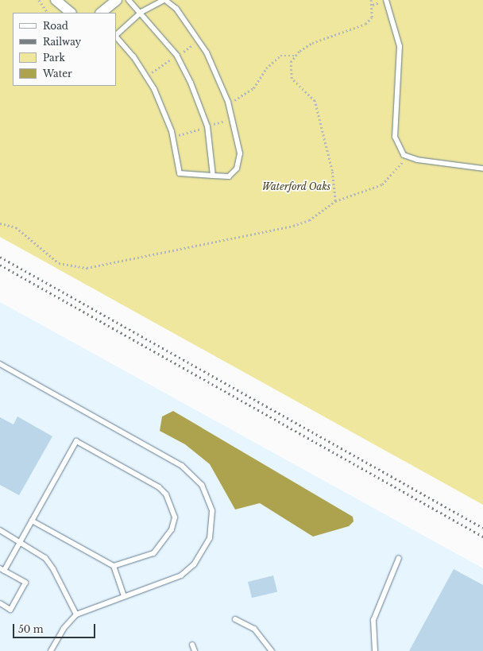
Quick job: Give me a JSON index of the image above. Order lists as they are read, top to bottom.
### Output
{
  "parks": ["Waterford Oaks"],
  "legend": [
    "Road",
    "Railway",
    "Park",
    "Water"
  ],
  "scale_bar": "50 m"
}
